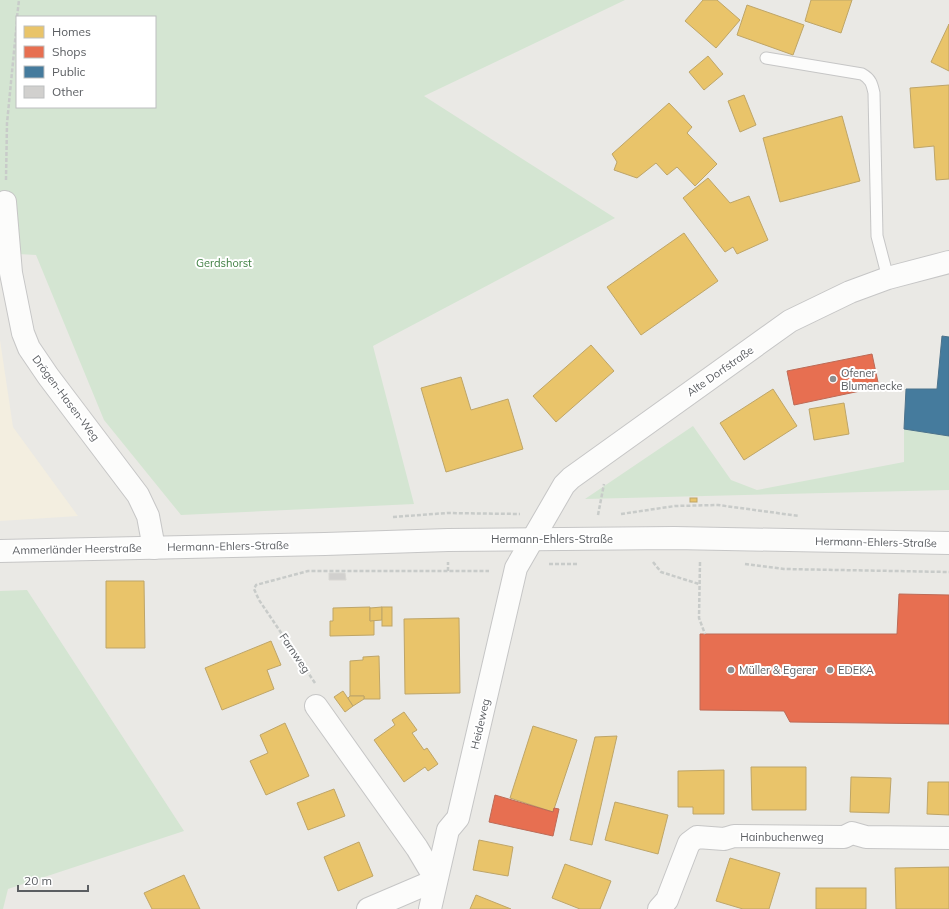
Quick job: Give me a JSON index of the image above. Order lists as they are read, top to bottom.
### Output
{
  "streets": {
    "street": [
      "Alte Dorfstraße",
      "Drögen-Hasen-Weg",
      "Hermann-Ehlers-Straße",
      "Ammerländer Heerstraße",
      "Heideweg",
      "Hainbuchenweg"
    ],
    "path": ["Farnweg"]
  },
  "crossings": [
    ["Alte Dorfstraße", "Hermann-Ehlers-Straße"],
    ["Alte Dorfstraße", "Heideweg"],
    ["Drögen-Hasen-Weg", "Hermann-Ehlers-Straße"],
    ["Drögen-Hasen-Weg", "Ammerländer Heerstraße"],
    ["Hermann-Ehlers-Straße", "Ammerländer Heerstraße"],
    ["Hermann-Ehlers-Straße", "Heideweg"]
  ],
  "parks": ["Gerdshorst"],
  "places": ["Ofener Blumenecke", "Müller & Egerer", "EDEKA"],
  "legend": [
    "Homes",
    "Shops",
    "Public",
    "Other"
  ],
  "scale_bar": "20 m"
}
